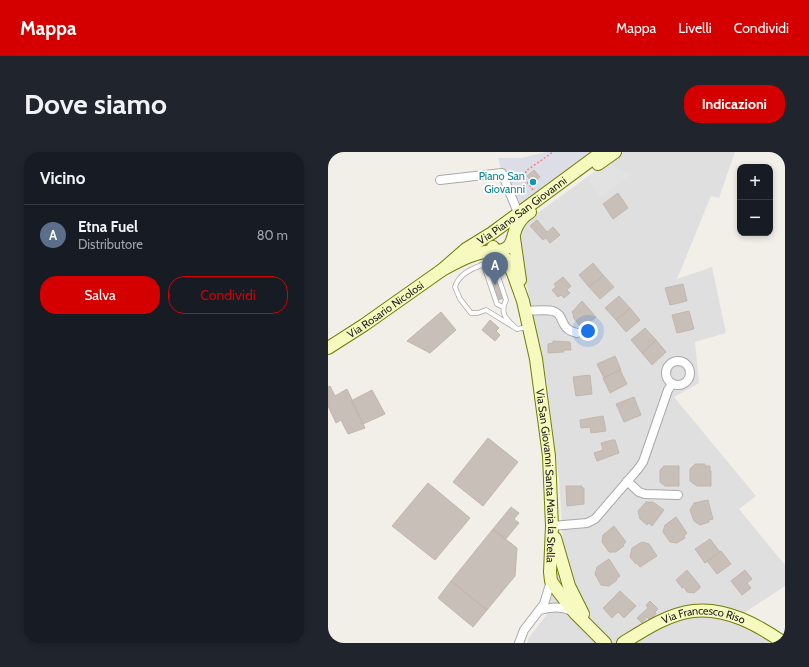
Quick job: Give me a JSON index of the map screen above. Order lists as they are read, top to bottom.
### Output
{
  "streets": {
    "street": [
      "Via Piano San Giovanni",
      "Via Rosario Nicolosi",
      "Via San Giovanni Santa Maria la Stella",
      "Via Francesco Riso"
    ]
  },
  "crossings": [
    ["Via Piano San Giovanni", "Via Rosario Nicolosi"]
  ],
  "places": ["Piano San Giovanni"],
  "page": {
    "header": "Mappa",
    "nav": ["Mappa", "Livelli", "Condividi"],
    "buttons": [
      "Indicazioni",
      ["Salva", "Condividi"]
    ],
    "title": "Dove siamo",
    "heading": "Vicino",
    "map_buttons": ["+", "−"],
    "list": [
      {
        "mark": "A",
        "name": "Etna Fuel",
        "note": "Distributore",
        "value": "80 m"
      }
    ],
    "pins": "A"
  }
}
